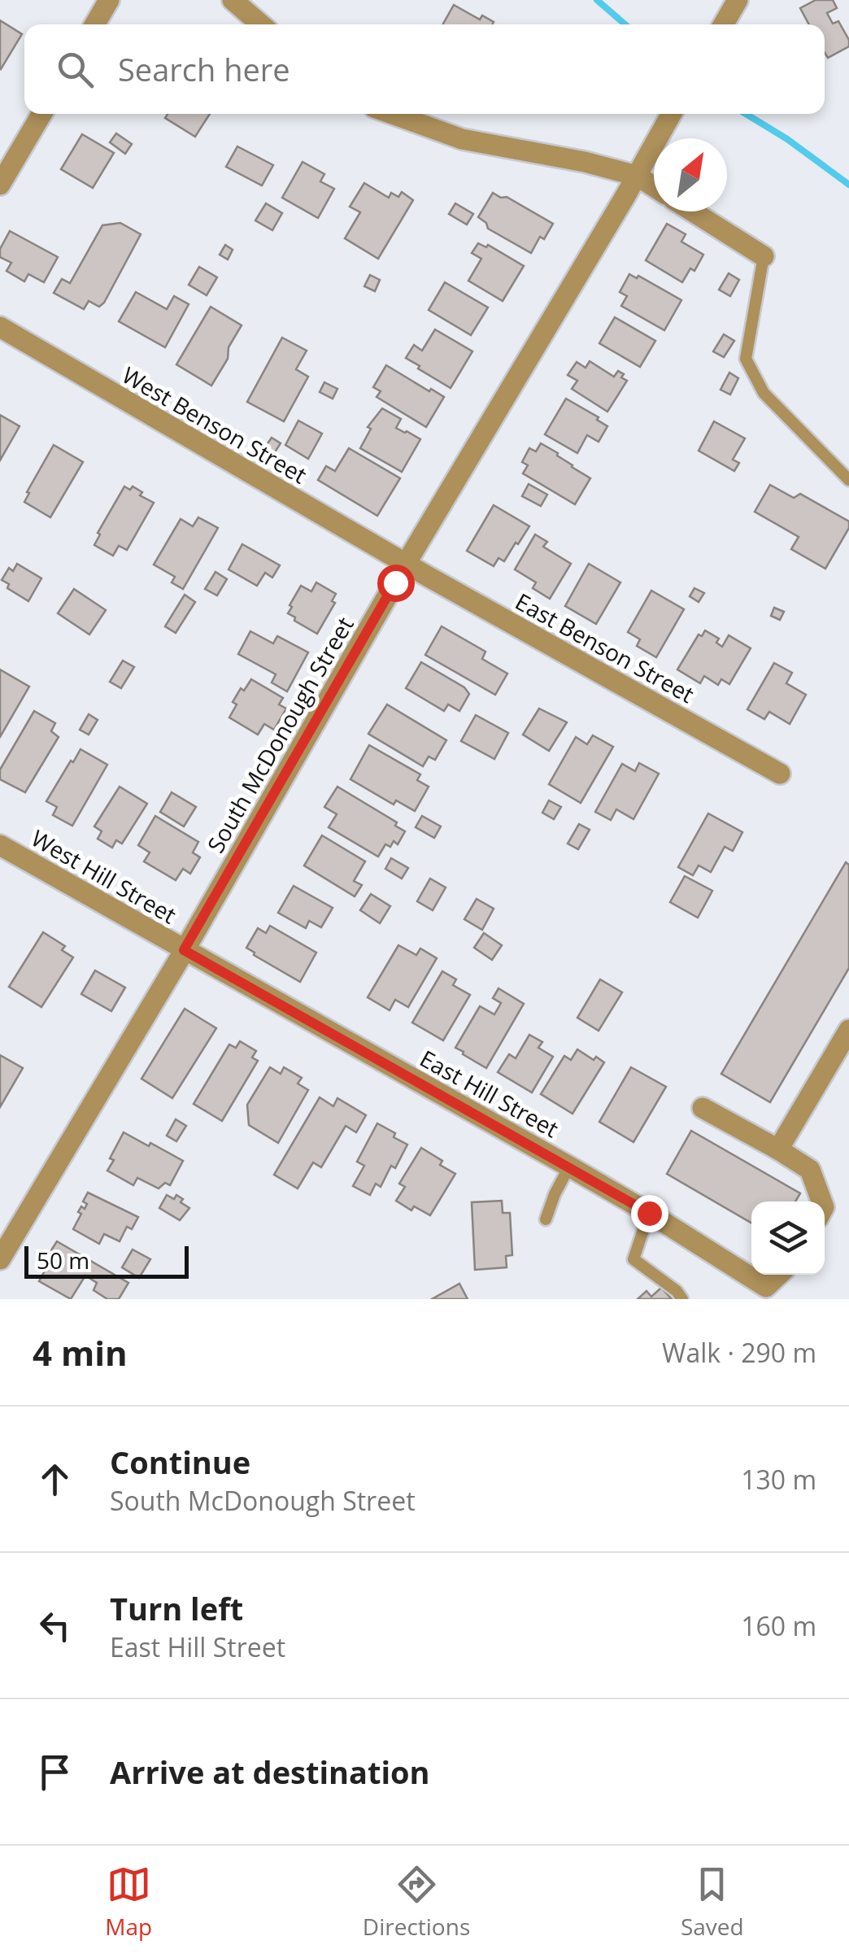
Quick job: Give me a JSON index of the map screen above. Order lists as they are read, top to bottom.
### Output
{
  "streets": {
    "street": [
      "West Benson Street",
      "East Benson Street",
      "South McDonough Street",
      "West Hill Street",
      "East Hill Street"
    ]
  },
  "crossings": [
    ["West Benson Street", "East Benson Street"],
    ["West Benson Street", "South McDonough Street"],
    ["East Benson Street", "South McDonough Street"],
    ["South McDonough Street", "West Hill Street"],
    ["South McDonough Street", "East Hill Street"],
    ["West Hill Street", "East Hill Street"]
  ],
  "scale_bar": "50 m",
  "north": "top right",
  "page": {
    "search": "Search here",
    "scale": "50 m",
    "heading": ["4 min", "Walk · 290 m"],
    "list": [
      ["Continue", "South McDonough Street", "130 m"],
      ["Turn left", "East Hill Street", "160 m"],
      "Arrive at destination"
    ],
    "nav": ["Map", "Directions", "Saved"]
  }
}
